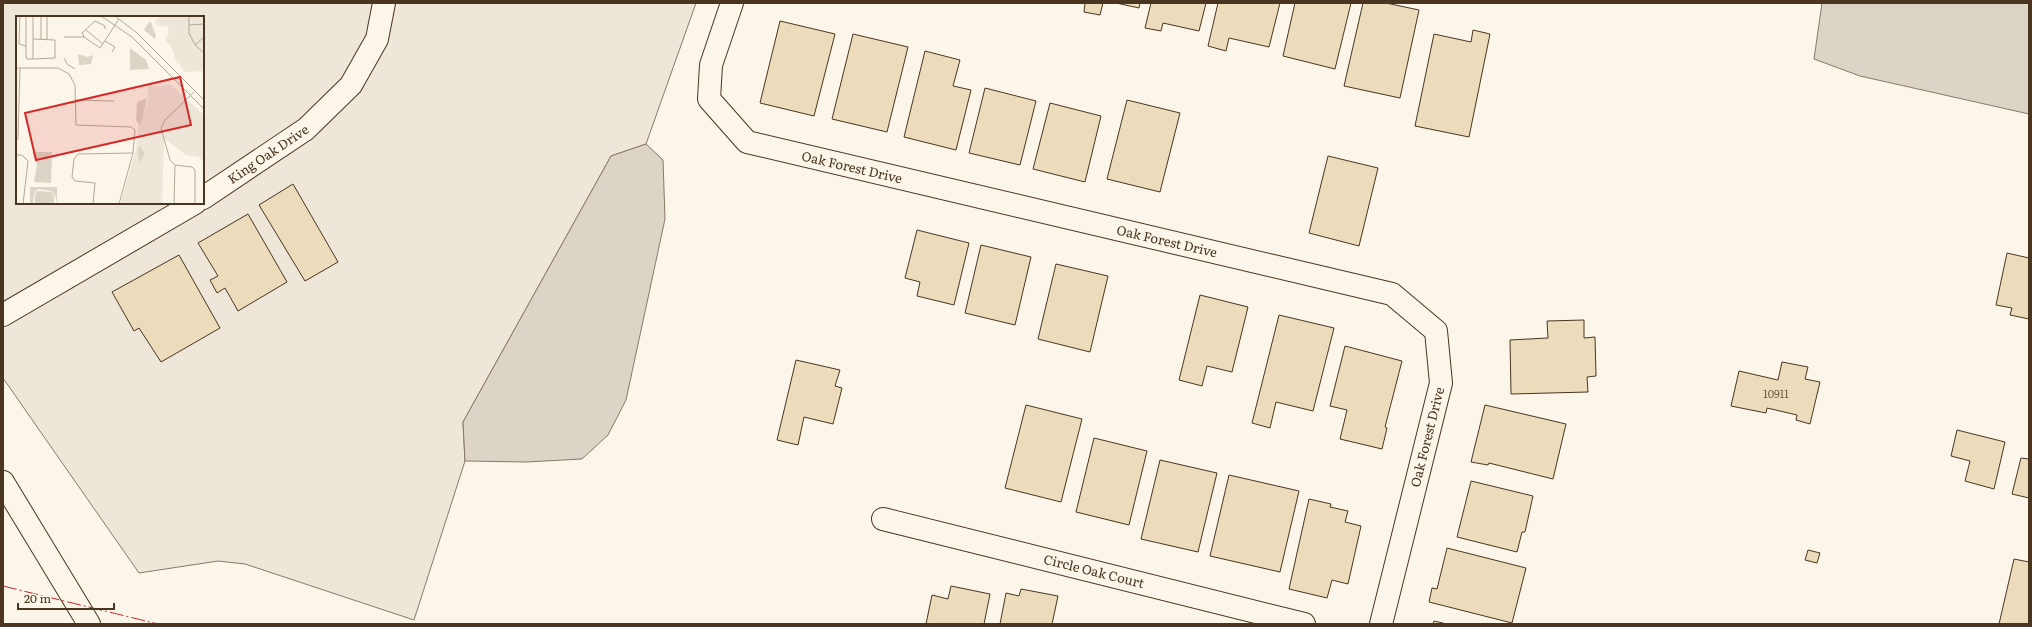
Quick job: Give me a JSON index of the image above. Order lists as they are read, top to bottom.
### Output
{
  "streets": {
    "street": ["King Oak Drive", "Oak Forest Drive", "Circle Oak Court"]
  },
  "house_numbers": ["10911"],
  "scale_bar": "20 m"
}
